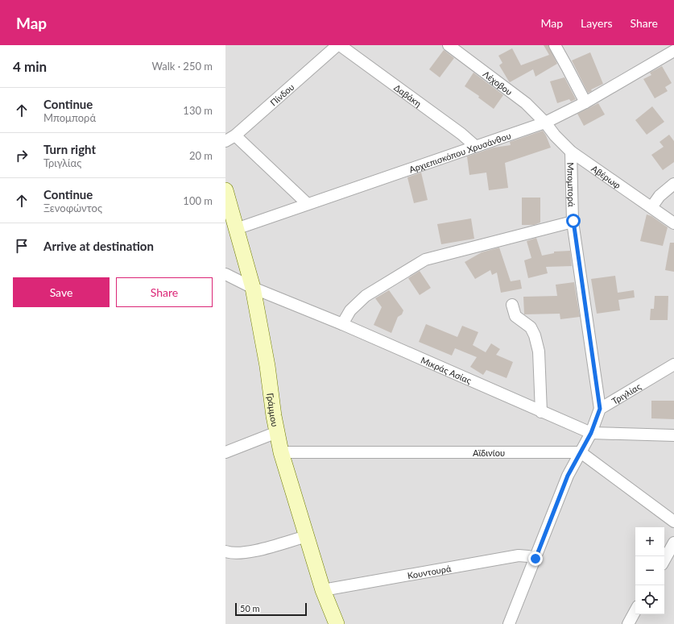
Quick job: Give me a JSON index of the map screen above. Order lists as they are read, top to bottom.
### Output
{
  "streets": {
    "street": [
      "Λέχοβου",
      "Πίνδου",
      "Δαβάκη",
      "Αρχιεπισκόπου Χρυσάνθου",
      "Αβέρωφ",
      "Μπομπορά",
      "Μικράς Ασίας",
      "Τριγλίας",
      "Γράμμου",
      "Αϊδινίου",
      "Κουντουρά"
    ]
  },
  "crossings": [
    ["Λέχοβου", "Αρχιεπισκόπου Χρυσάνθου"],
    ["Λέχοβου", "Αβέρωφ"],
    ["Δαβάκη", "Αρχιεπισκόπου Χρυσάνθου"],
    ["Αρχιεπισκόπου Χρυσάνθου", "Αβέρωφ"],
    ["Αρχιεπισκόπου Χρυσάνθου", "Γράμμου"],
    ["Αβέρωφ", "Μπομπορά"],
    ["Μπομπορά", "Τριγλίας"],
    ["Μικράς Ασίας", "Γράμμου"],
    ["Γράμμου", "Αϊδινίου"],
    ["Γράμμου", "Κουντουρά"]
  ],
  "scale_bar": "50 m",
  "page": {
    "header": "Map",
    "nav": ["Map", "Layers", "Share"],
    "heading": ["4 min", "Walk · 250 m"],
    "list": [
      ["Continue", "Μπομπορά", "130 m"],
      ["Turn right", "Τριγλίας", "20 m"],
      ["Continue", "Ξενοφώντος", "100 m"],
      "Arrive at destination"
    ],
    "buttons": ["Save", "Share"],
    "map_buttons": ["+", "−"],
    "scale": "50 m"
  }
}
